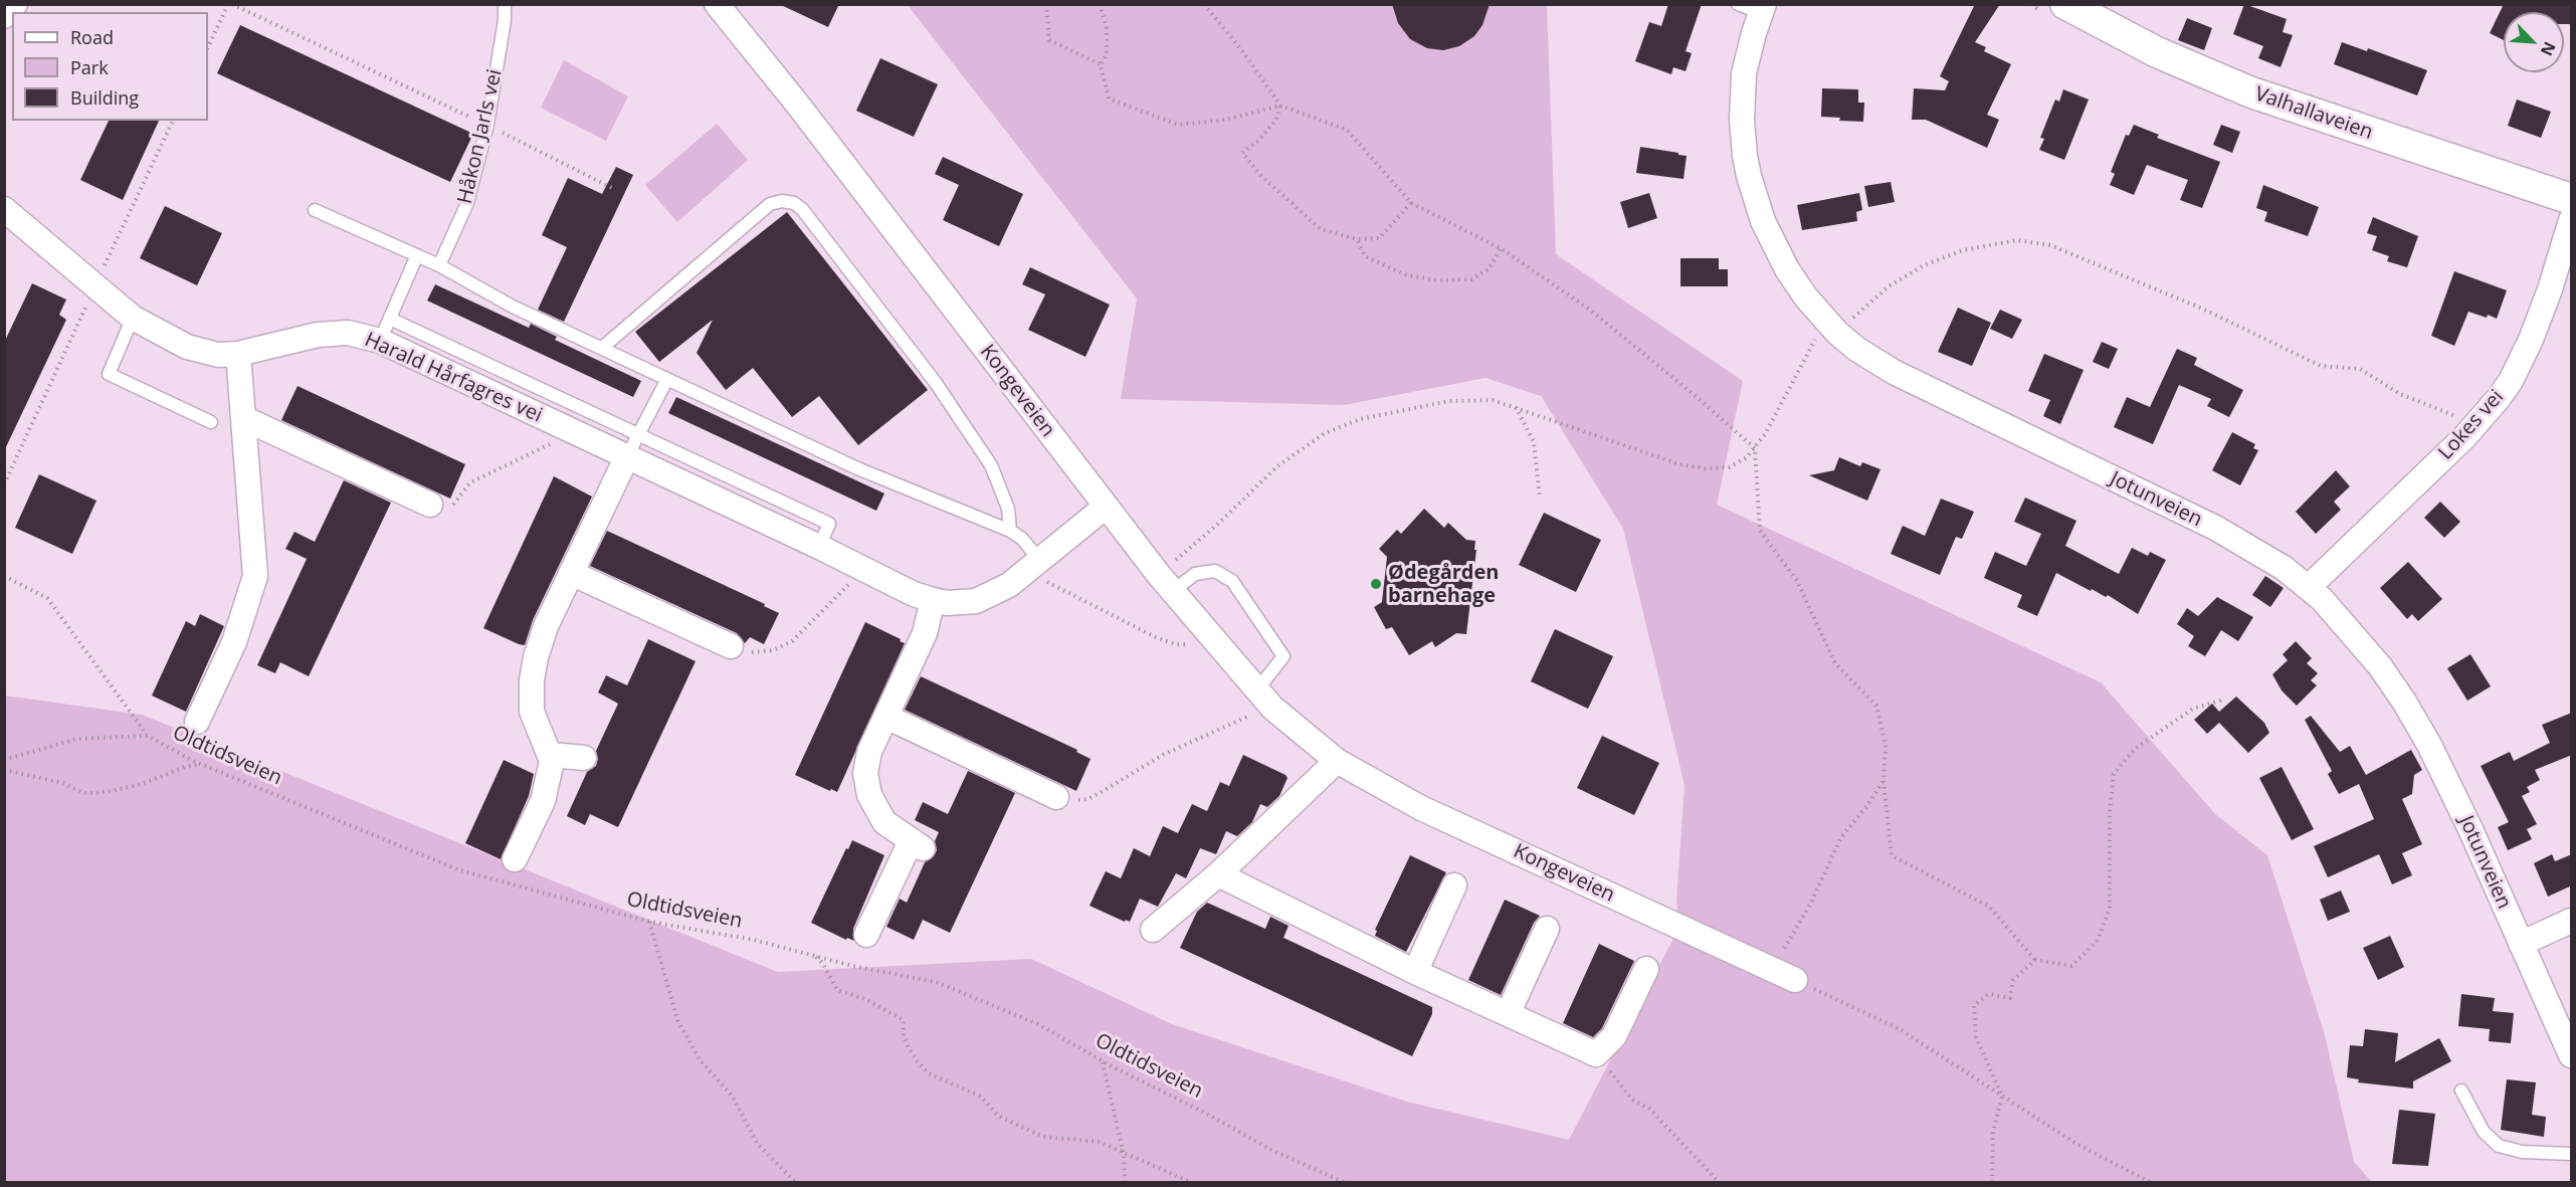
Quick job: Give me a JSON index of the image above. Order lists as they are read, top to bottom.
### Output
{
  "streets": {
    "street": [
      "Valhallaveien",
      "Harald Hårfagres vei",
      "Kongeveien",
      "Lokes vei",
      "Jotunveien"
    ],
    "lane": ["Håkon Jarls vei"],
    "path": ["Oldtidsveien"]
  },
  "crossings": [
    ["Harald Hårfagres vei", "Kongeveien"],
    ["Lokes vei", "Jotunveien"]
  ],
  "places": ["Ødegården barnehage"],
  "legend": ["Road", "Park", "Building"],
  "north": "bottom right"
}
